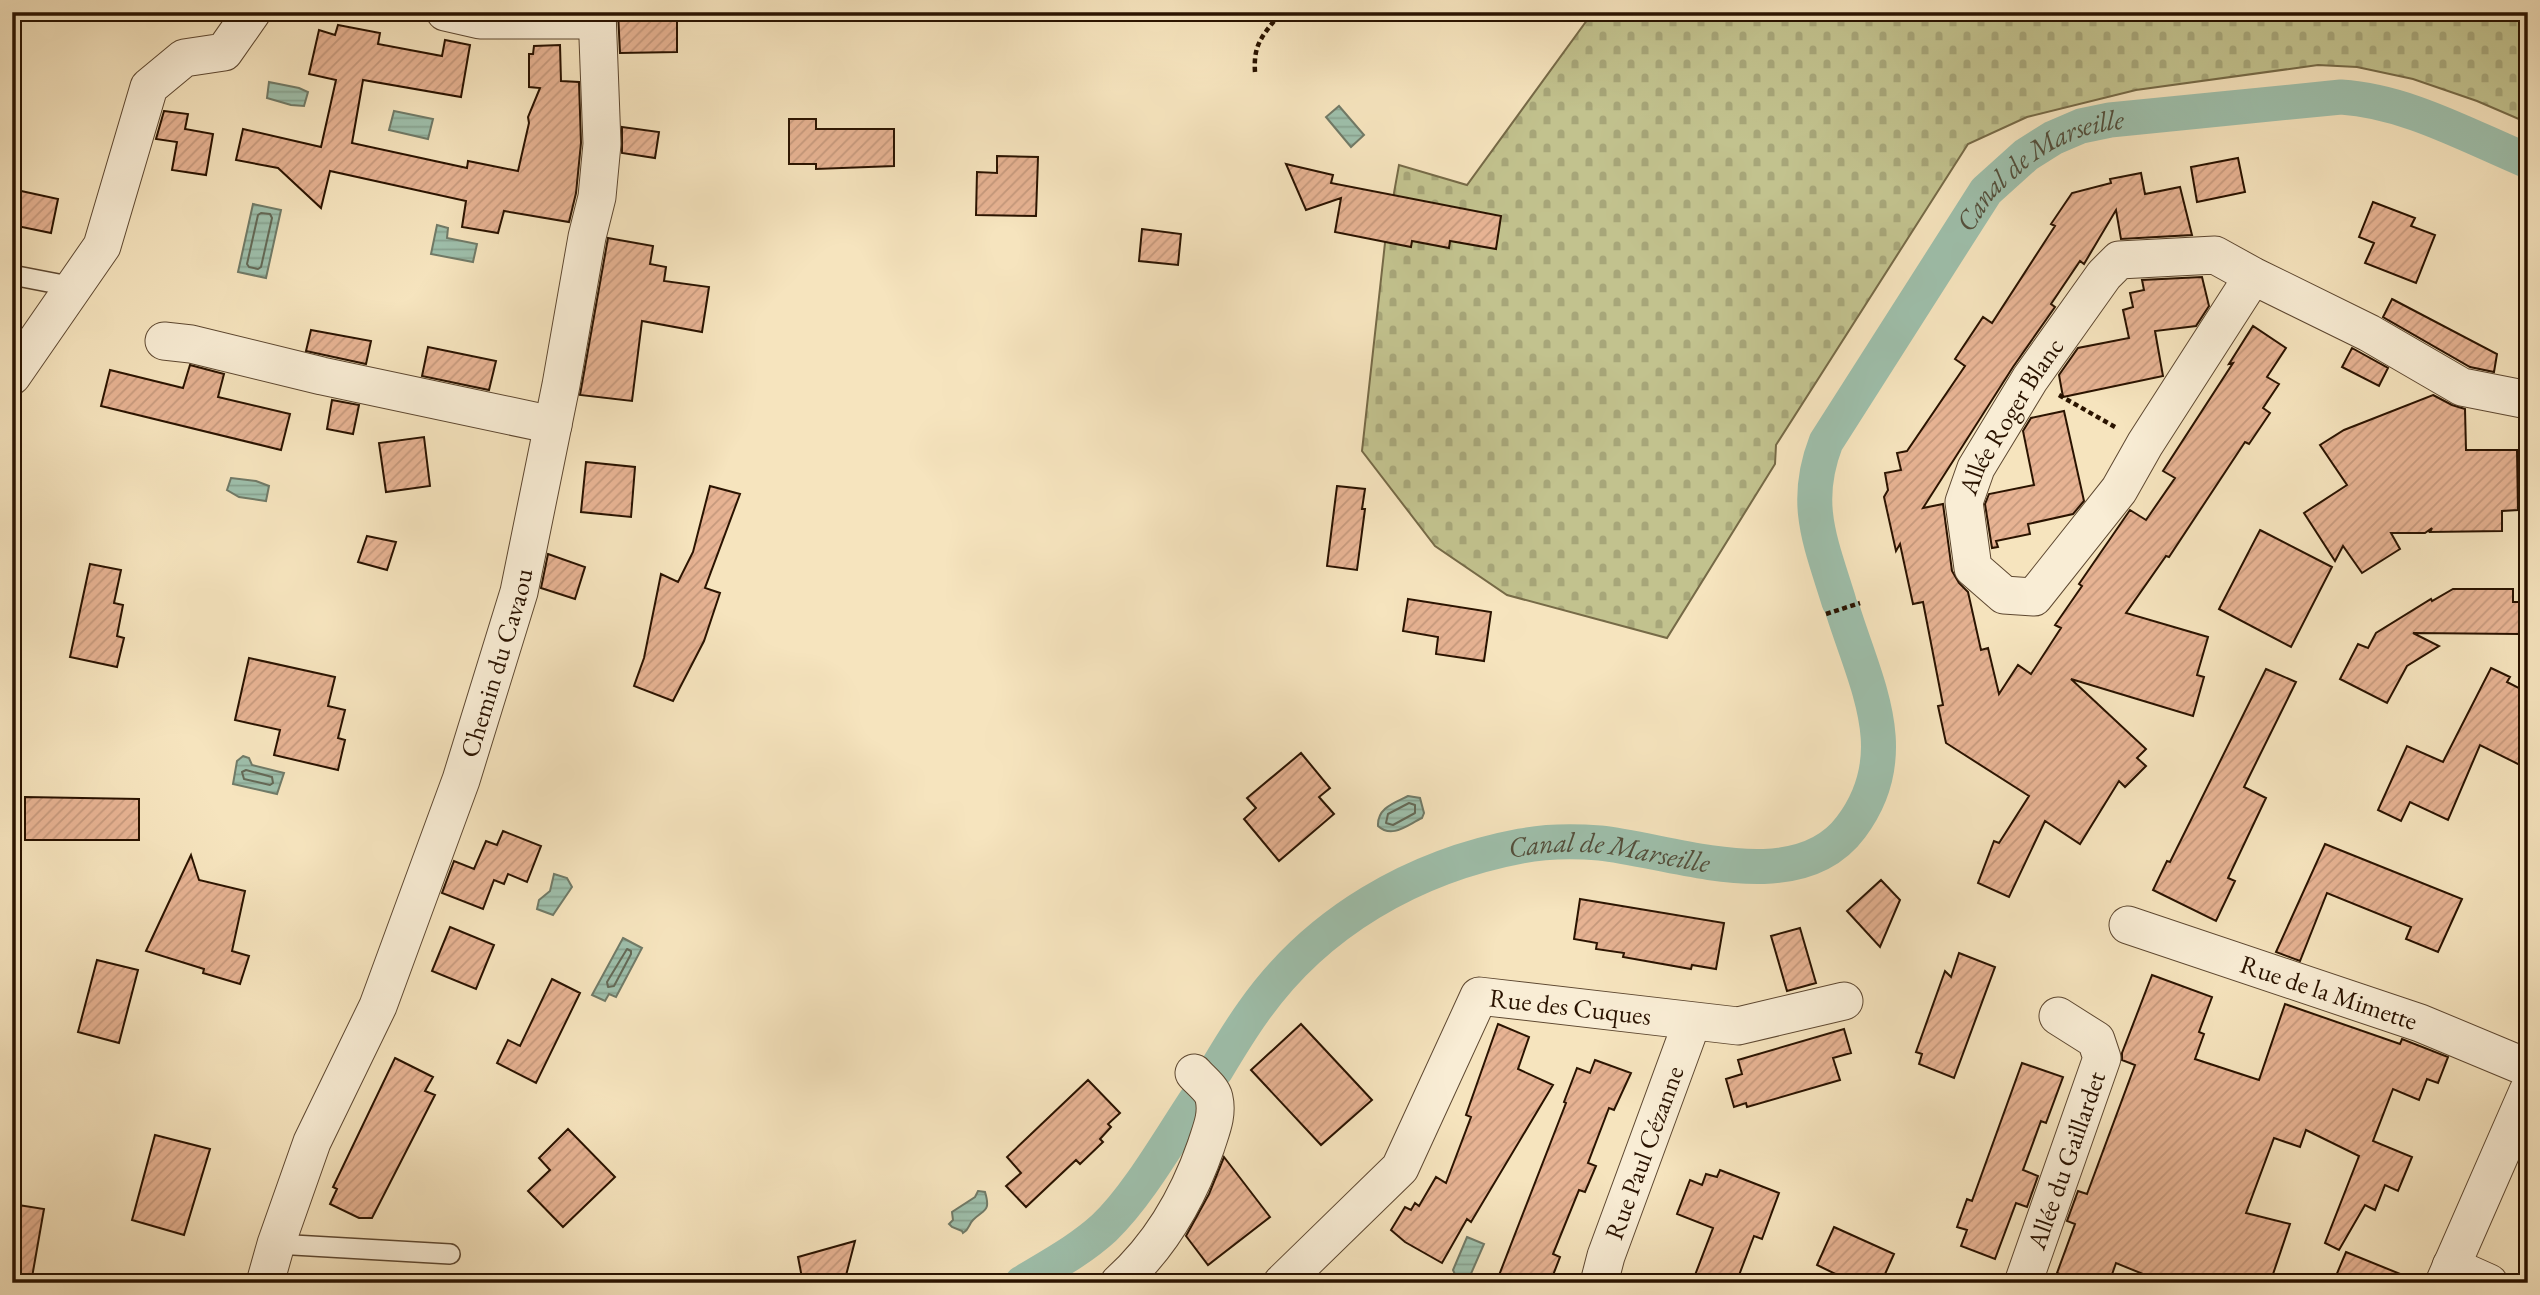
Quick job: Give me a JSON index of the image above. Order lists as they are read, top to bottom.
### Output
{
  "streets": {
    "street": [
      "Allée Roger Blanc",
      "Chemin du Cavaou",
      "Rue de la Mimette",
      "Rue des Cuques",
      "Rue Paul Cézanne",
      "Allée du Gaillardet"
    ]
  },
  "crossings": [
    ["Rue des Cuques", "Rue Paul Cézanne"]
  ],
  "water": ["Canal de Marseille"]
}
